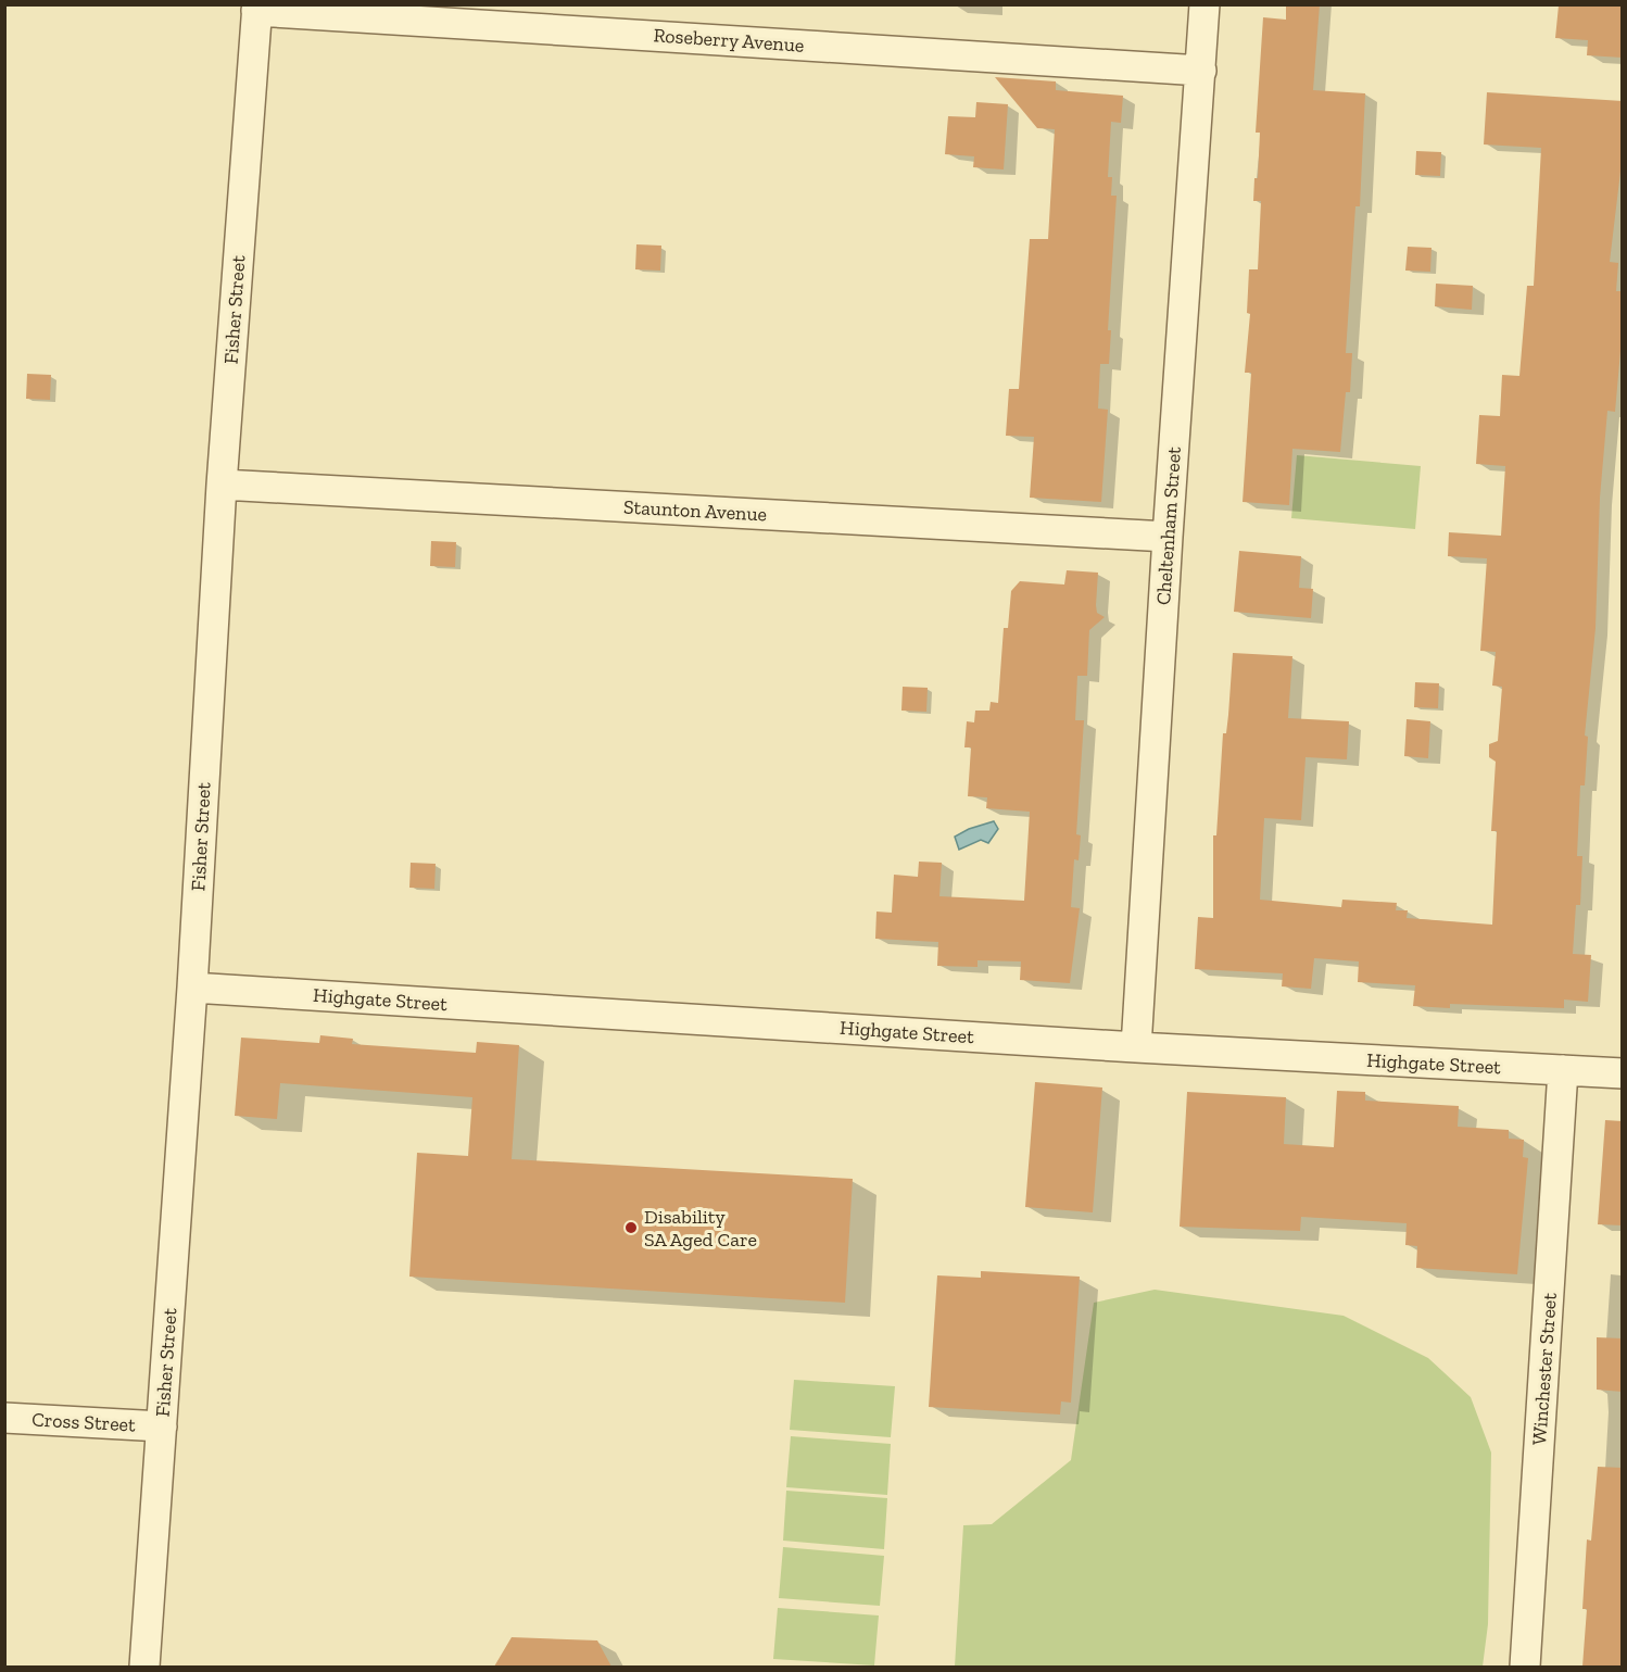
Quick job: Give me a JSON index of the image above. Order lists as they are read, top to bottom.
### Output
{
  "streets": {
    "street": [
      "Roseberry Avenue",
      "Fisher Street",
      "Staunton Avenue",
      "Cheltenham Street",
      "Highgate Street",
      "Winchester Street",
      "Cross Street"
    ]
  },
  "crossings": [
    ["Roseberry Avenue", "Fisher Street"],
    ["Roseberry Avenue", "Cheltenham Street"],
    ["Fisher Street", "Staunton Avenue"],
    ["Fisher Street", "Highgate Street"],
    ["Fisher Street", "Cross Street"],
    ["Staunton Avenue", "Cheltenham Street"],
    ["Cheltenham Street", "Highgate Street"],
    ["Highgate Street", "Winchester Street"]
  ],
  "places": ["Disability SA Aged Care"]
}
